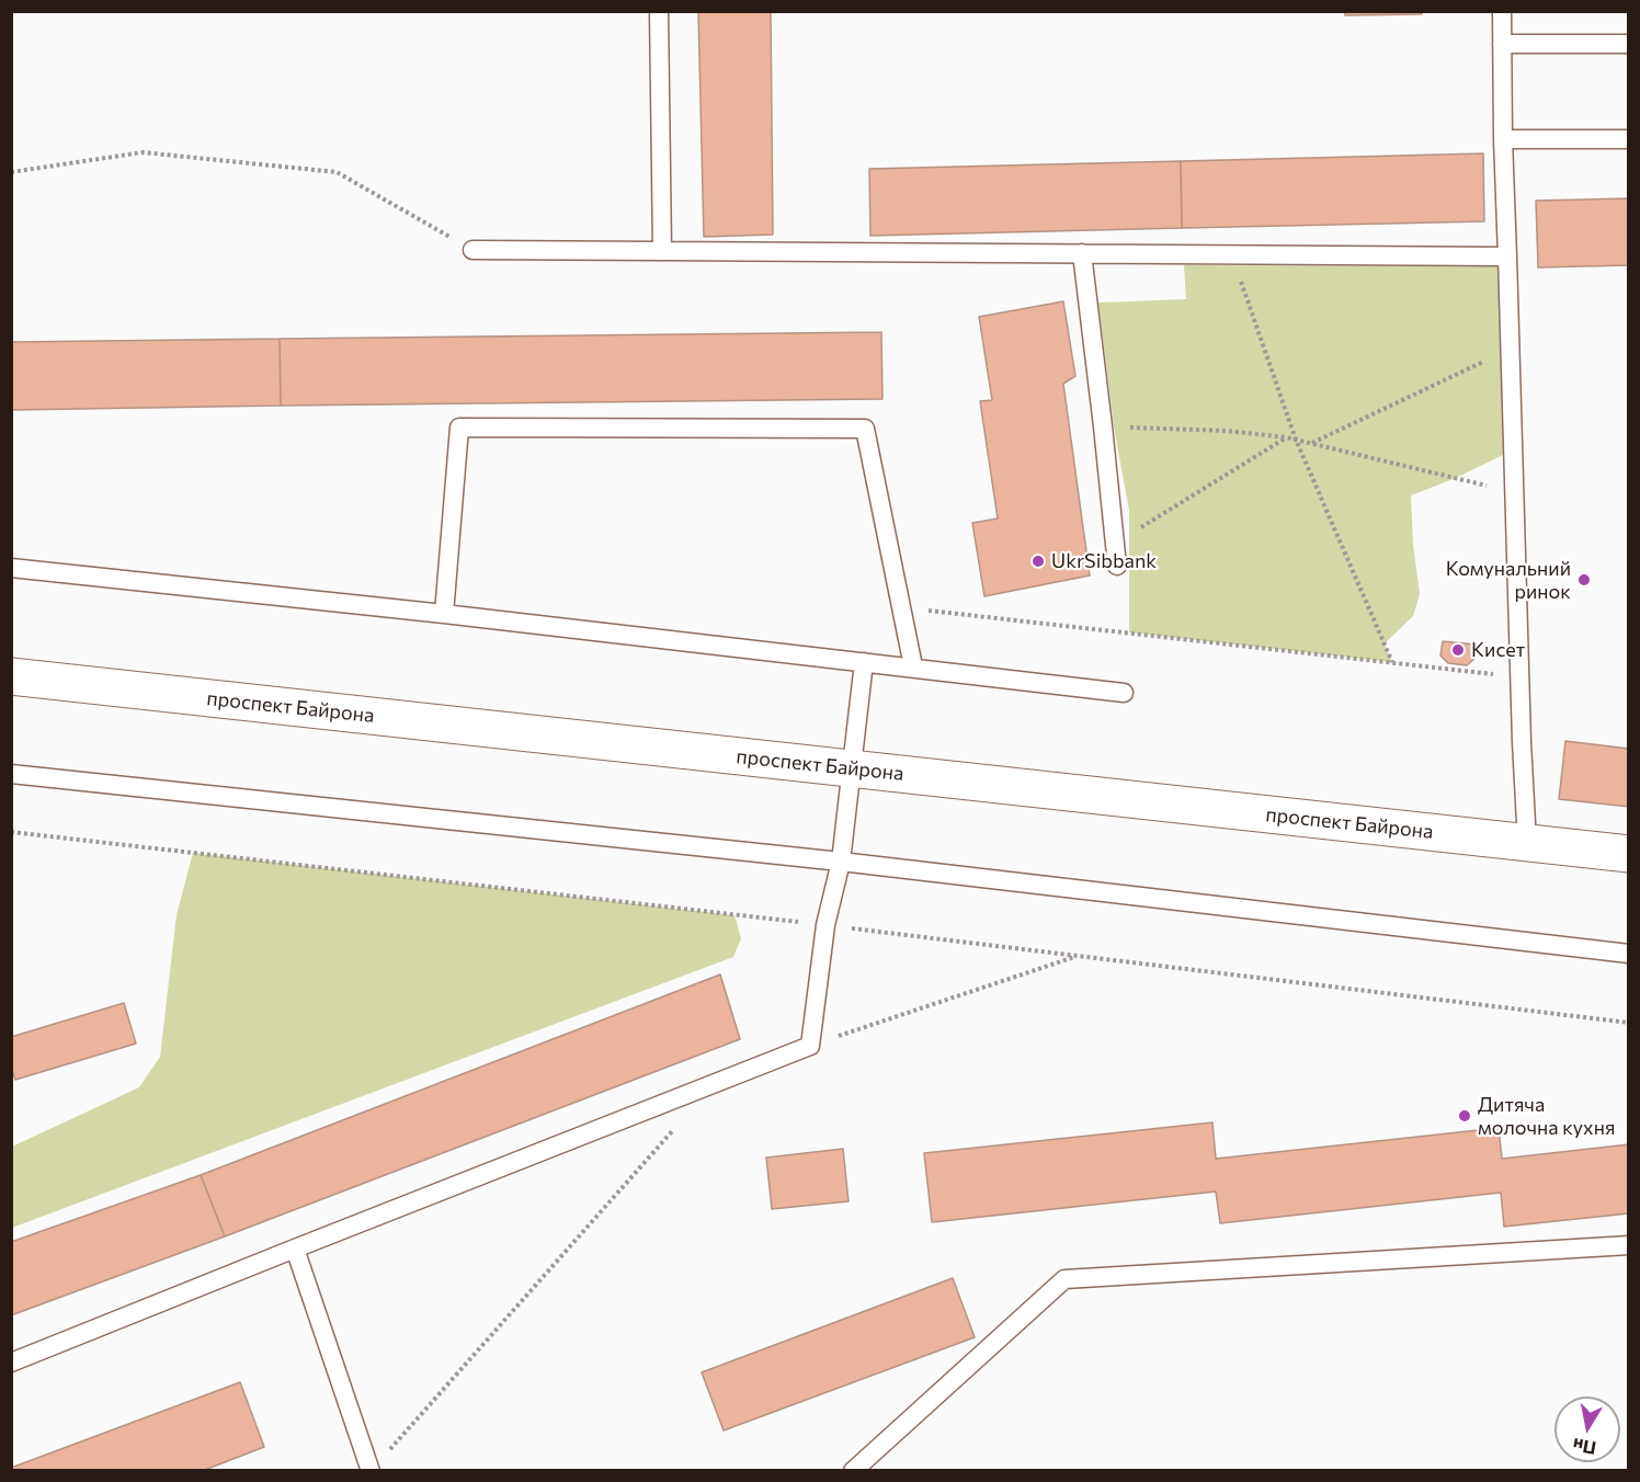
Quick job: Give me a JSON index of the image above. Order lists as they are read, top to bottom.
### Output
{
  "streets": {
    "main road": ["проспект Байрона"]
  },
  "places": [
    "UkrSibbank",
    "Комунальний ринок",
    "Кисет",
    "Дитяча молочна кухня"
  ],
  "north": "bottom"
}
